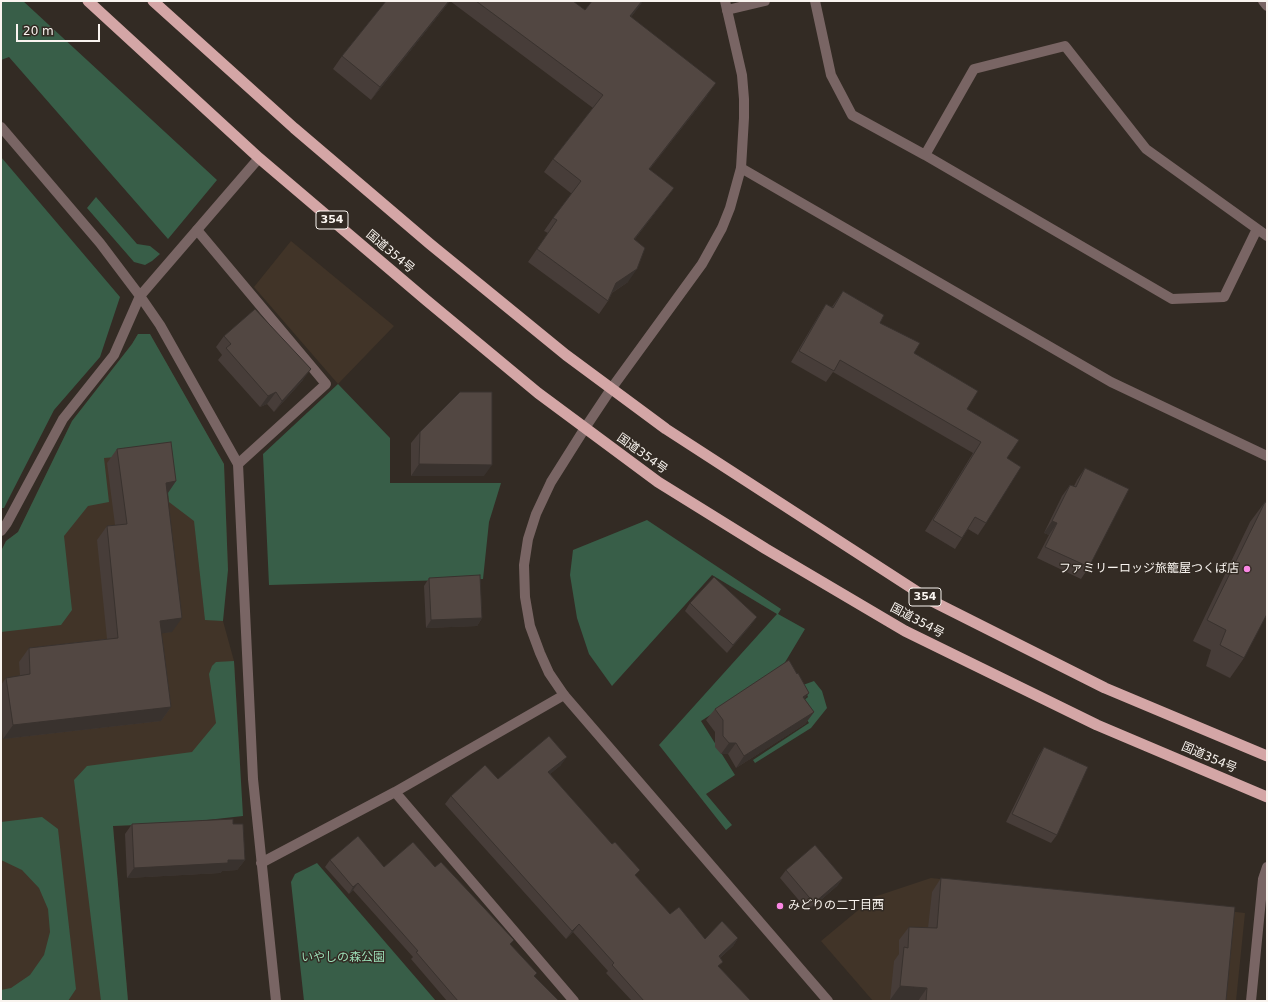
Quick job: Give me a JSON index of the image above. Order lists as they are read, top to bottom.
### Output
{
  "streets": {
    "highway": ["354", "国道354号"]
  },
  "parks": ["いやしの森公園"],
  "places": ["ファミリーロッジ旅籠屋つくば店", "みどりの二丁目西"],
  "scale_bar": "20 m"
}
